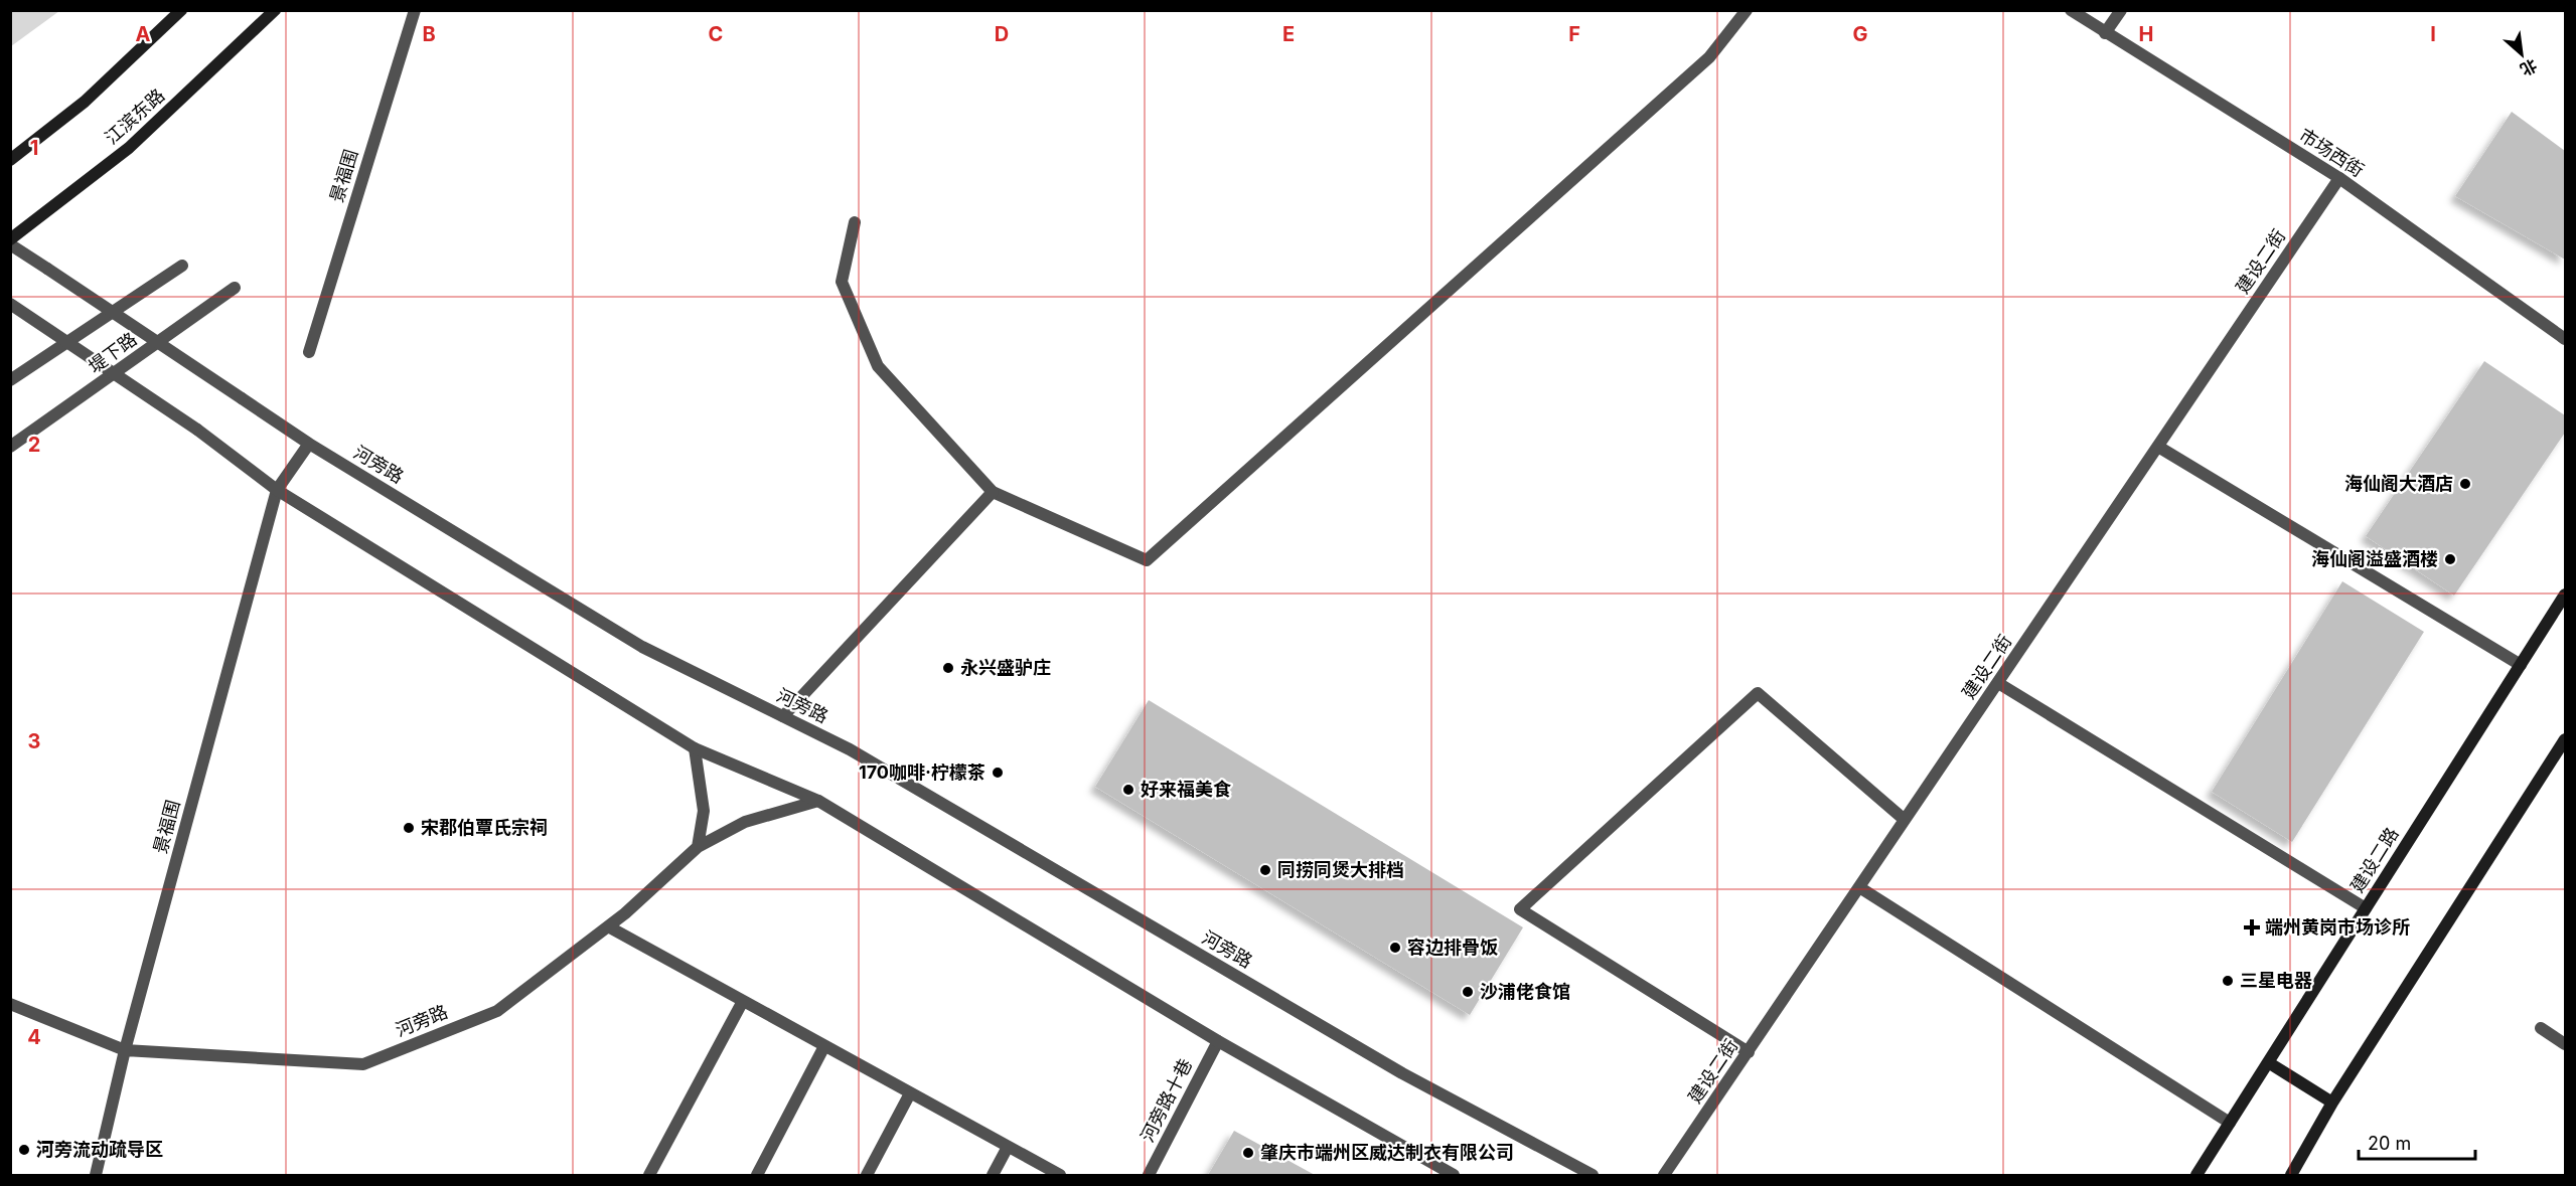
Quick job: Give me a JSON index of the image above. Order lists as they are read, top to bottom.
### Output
{
  "streets": {
    "main road": ["江滨东路", "建设二路"],
    "street": [
      "市场西街",
      "景福围",
      "建设二街",
      "堤下路",
      "河旁路",
      "河旁路十巷"
    ]
  },
  "crossings": [
    ["市场西街", "建设二街"],
    ["景福围", "河旁路"]
  ],
  "places": {
    "other": [
      "海仙阁大酒店",
      "海仙阁溢盛酒楼",
      "永兴盛驴庄",
      "170咖啡·柠檬茶",
      "好来福美食",
      "宋郡伯覃氏宗祠",
      "同捞同煲大排档",
      "容边排骨饭",
      "三星电器",
      "沙浦佬食馆",
      "河旁流动疏导区",
      "肇庆市端州区威达制衣有限公司"
    ],
    "health": ["端州黄岗市场诊所"]
  },
  "scale_bar": "20 m",
  "north": "bottom right",
  "grid": {
    "columns": [
      "A",
      "B",
      "C",
      "D",
      "E",
      "F",
      "G",
      "H",
      "I"
    ],
    "rows": [
      "1",
      "2",
      "3",
      "4"
    ]
  }
}
